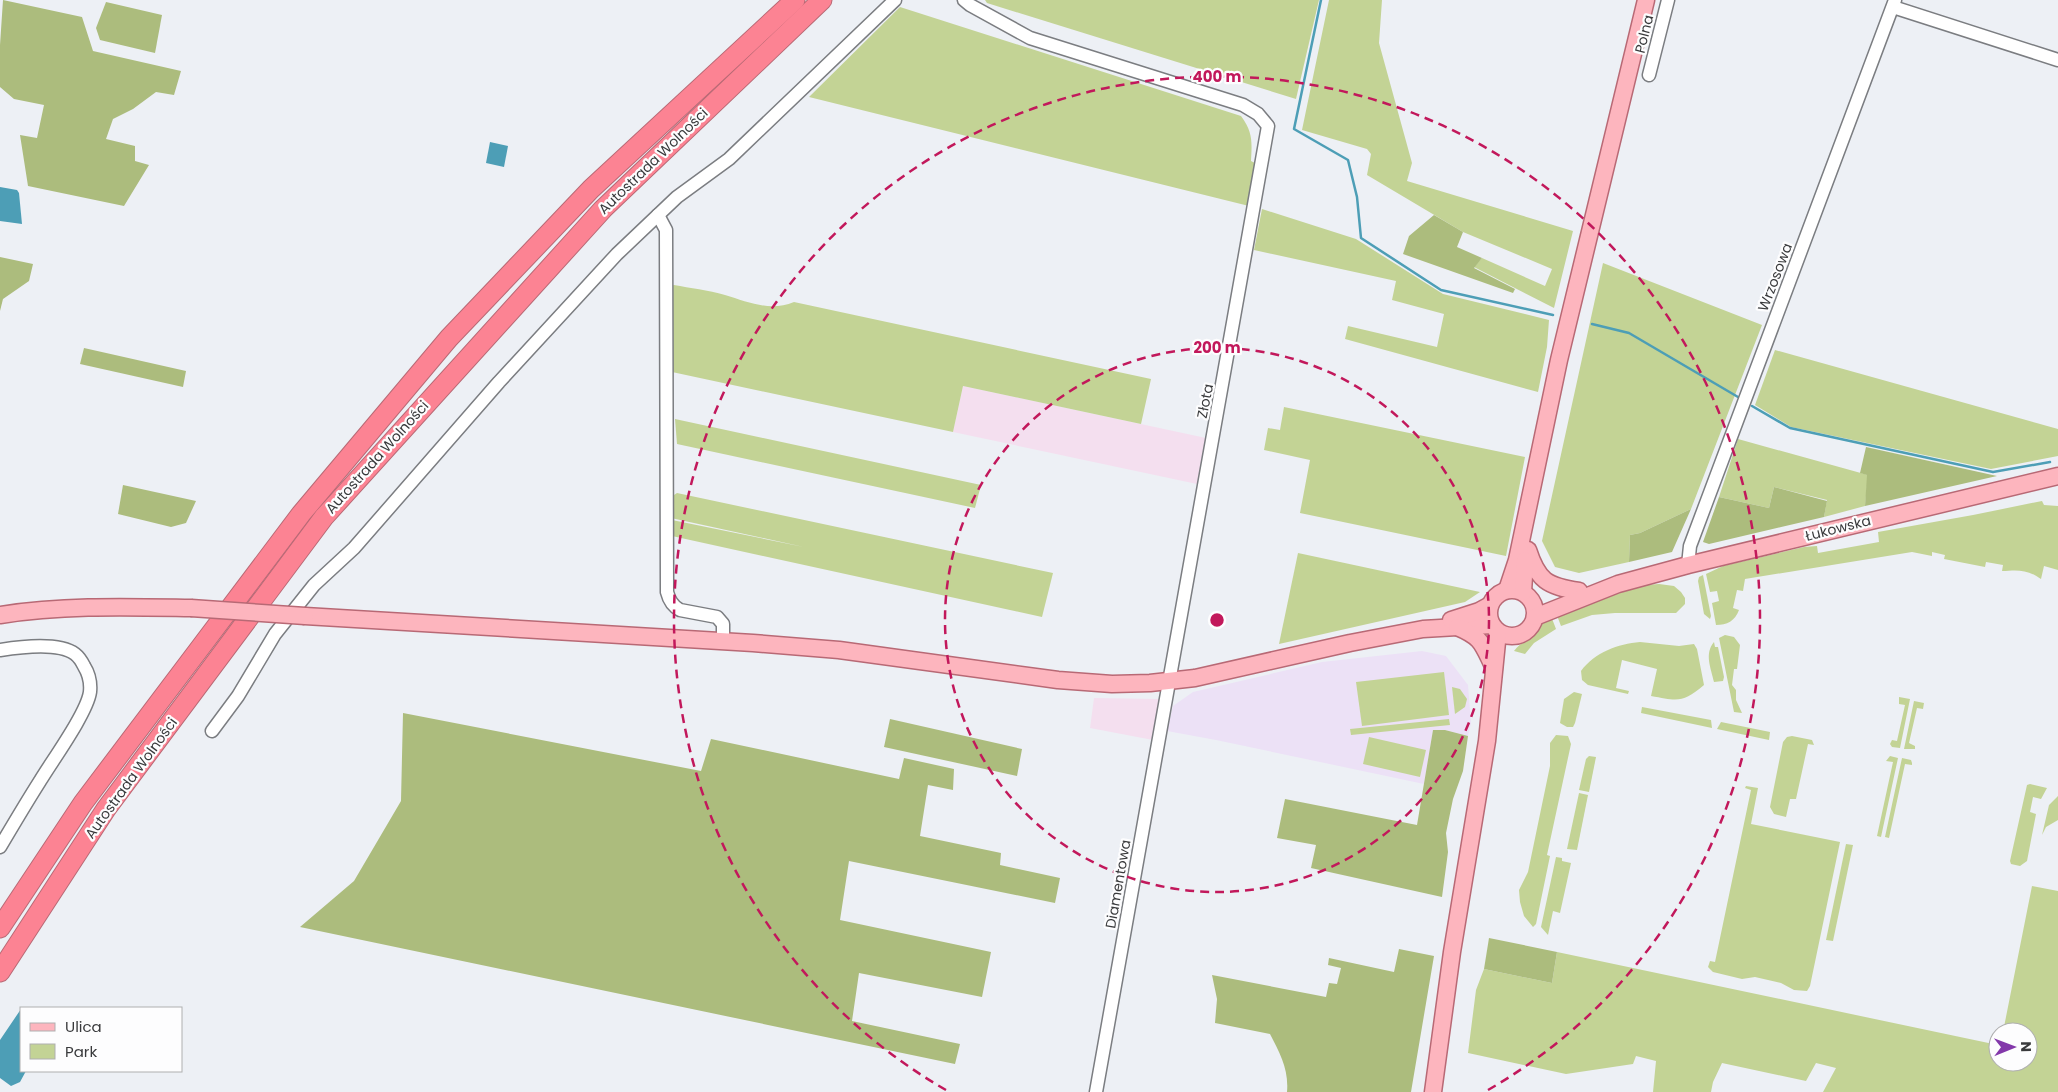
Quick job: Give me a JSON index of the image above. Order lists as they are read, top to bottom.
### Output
{
  "streets": {
    "highway": ["Autostrada Wolności"],
    "main road": ["Łukowska"],
    "street": [
      "Polna",
      "Wrzosowa",
      "Złota",
      "Diamentowa"
    ]
  },
  "crossings": [
    ["Wrzosowa", "Łukowska"],
    ["Złota", "Diamentowa"]
  ],
  "legend": ["Ulica", "Park"],
  "north": "right",
  "rings": ["400 m", "200 m"]
}
